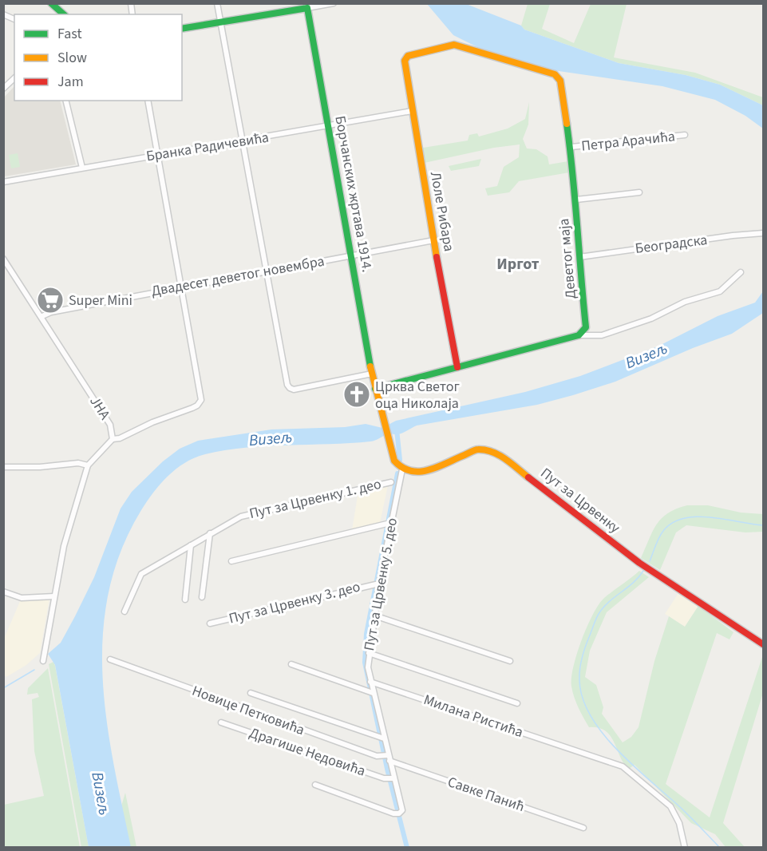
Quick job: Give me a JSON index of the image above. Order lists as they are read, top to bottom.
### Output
{
  "streets": {
    "street": [
      "Петра Арачића",
      "Бранка Радичевића",
      "Борчанских жртава 1914.",
      "Лоле Рибара",
      "Београдска",
      "Деветог маја",
      "Двадесет деветог новембра",
      "ЈНА",
      "Пут за Црвенку 1. део",
      "Пут за Црвенку",
      "Пут за Црвенку 5. део",
      "Пут за Црвенку 3. део",
      "Новице Петковића",
      "Милана Ристића",
      "Драгише Недовића",
      "Савке Панић"
    ]
  },
  "crossings": [
    ["Петра Арачића", "Деветог маја"],
    ["Бранка Радичевића", "Борчанских жртава 1914."],
    ["Бранка Радичевића", "Лоле Рибара"],
    ["Борчанских жртава 1914.", "Двадесет деветог новембра"],
    ["Борчанских жртава 1914.", "Пут за Црвенку"],
    ["Борчанских жртава 1914.", "Пут за Црвенку 5. део"],
    ["Лоле Рибара", "Деветог маја"],
    ["Лоле Рибара", "Двадесет деветог новембра"],
    ["Београдска", "Деветог маја"],
    ["Двадесет деветог новембра", "ЈНА"],
    ["Пут за Црвенку", "Пут за Црвенку 5. део"],
    ["Пут за Црвенку 5. део", "Пут за Црвенку 3. део"],
    ["Пут за Црвенку 5. део", "Новице Петковића"],
    ["Пут за Црвенку 5. део", "Милана Ристића"],
    ["Пут за Црвенку 5. део", "Драгише Недовића"],
    ["Пут за Црвенку 5. део", "Савке Панић"],
    ["Новице Петковића", "Савке Панић"]
  ],
  "districts": ["Иргот"],
  "water": ["Визељ"],
  "places": {
    "supermarket": ["Super Mini"],
    "church": ["Црква Светог оца Николаја"]
  },
  "legend": ["Fast", "Slow", "Jam"]
}
